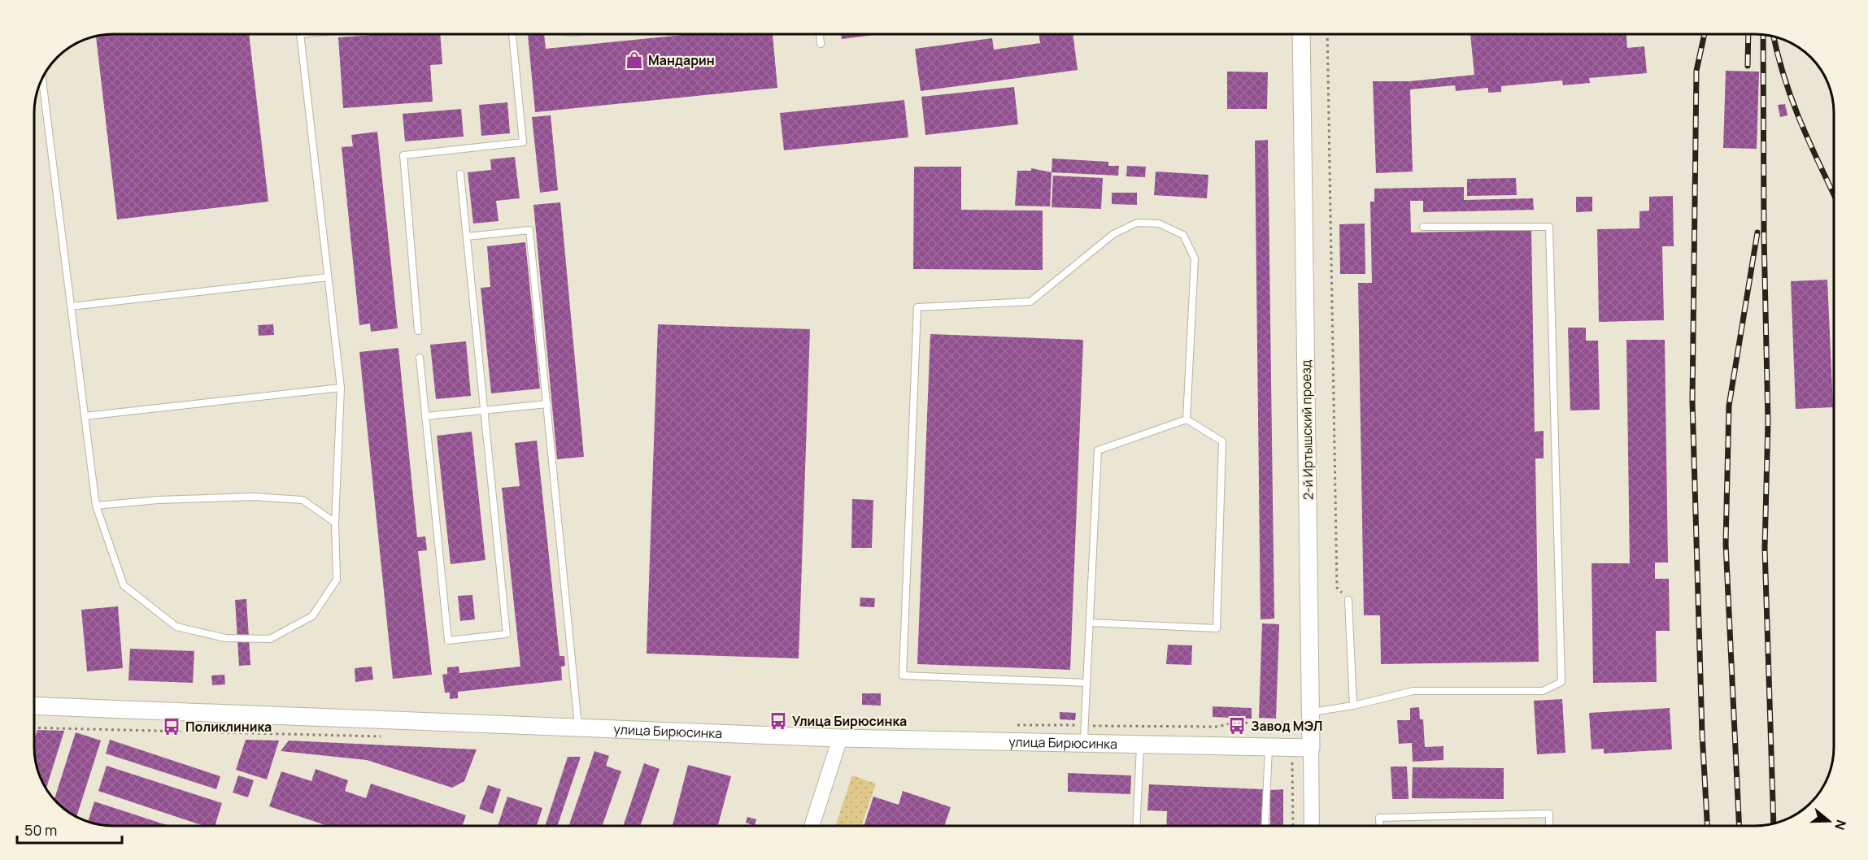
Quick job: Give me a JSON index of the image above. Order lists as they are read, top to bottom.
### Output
{
  "streets": {
    "main road": ["2-й Иртышский проезд", "улица Бирюсинка"]
  },
  "crossings": [
    ["2-й Иртышский проезд", "улица Бирюсинка"]
  ],
  "places": {
    "shop": ["Мандарин"],
    "bus stop": ["Улица Бирюсинка", "Завод МЭЛ", "Поликлиника"]
  },
  "scale_bar": "50 m",
  "north": "right"
}
